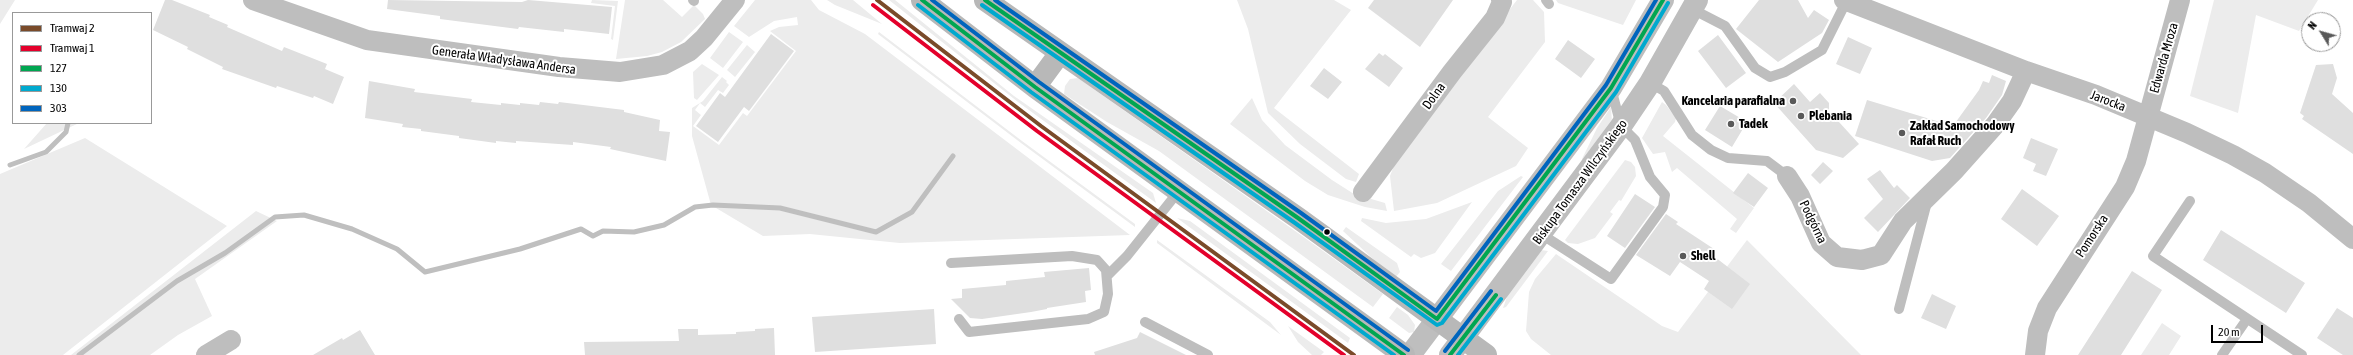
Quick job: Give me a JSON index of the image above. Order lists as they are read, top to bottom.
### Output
{
  "streets": {
    "street": [
      "Edwarda Mroza",
      "Generała Władysława Andersa",
      "Dolna",
      "Jarocka",
      "Biskupa Tomasza Wilczyńskiego",
      "Podgórna",
      "Pomorska"
    ]
  },
  "crossings": [
    ["Edwarda Mroza", "Jarocka"],
    ["Edwarda Mroza", "Pomorska"],
    ["Jarocka", "Podgórna"],
    ["Jarocka", "Pomorska"],
    ["Biskupa Tomasza Wilczyńskiego", "Podgórna"]
  ],
  "places": [
    "Kancelaria parafialna",
    "Plebania",
    "Tadek",
    "Zakład Samochodowy Rafał Ruch",
    "Shell"
  ],
  "lines": [
    "tram line 2",
    "transit line 127",
    "transit line 303",
    "transit line 130",
    "tram line 1"
  ],
  "legend": [
    "Tramwaj 2",
    "Tramwaj 1",
    "127",
    "130",
    "303"
  ],
  "scale_bar": "20 m",
  "north": "top left"
}
